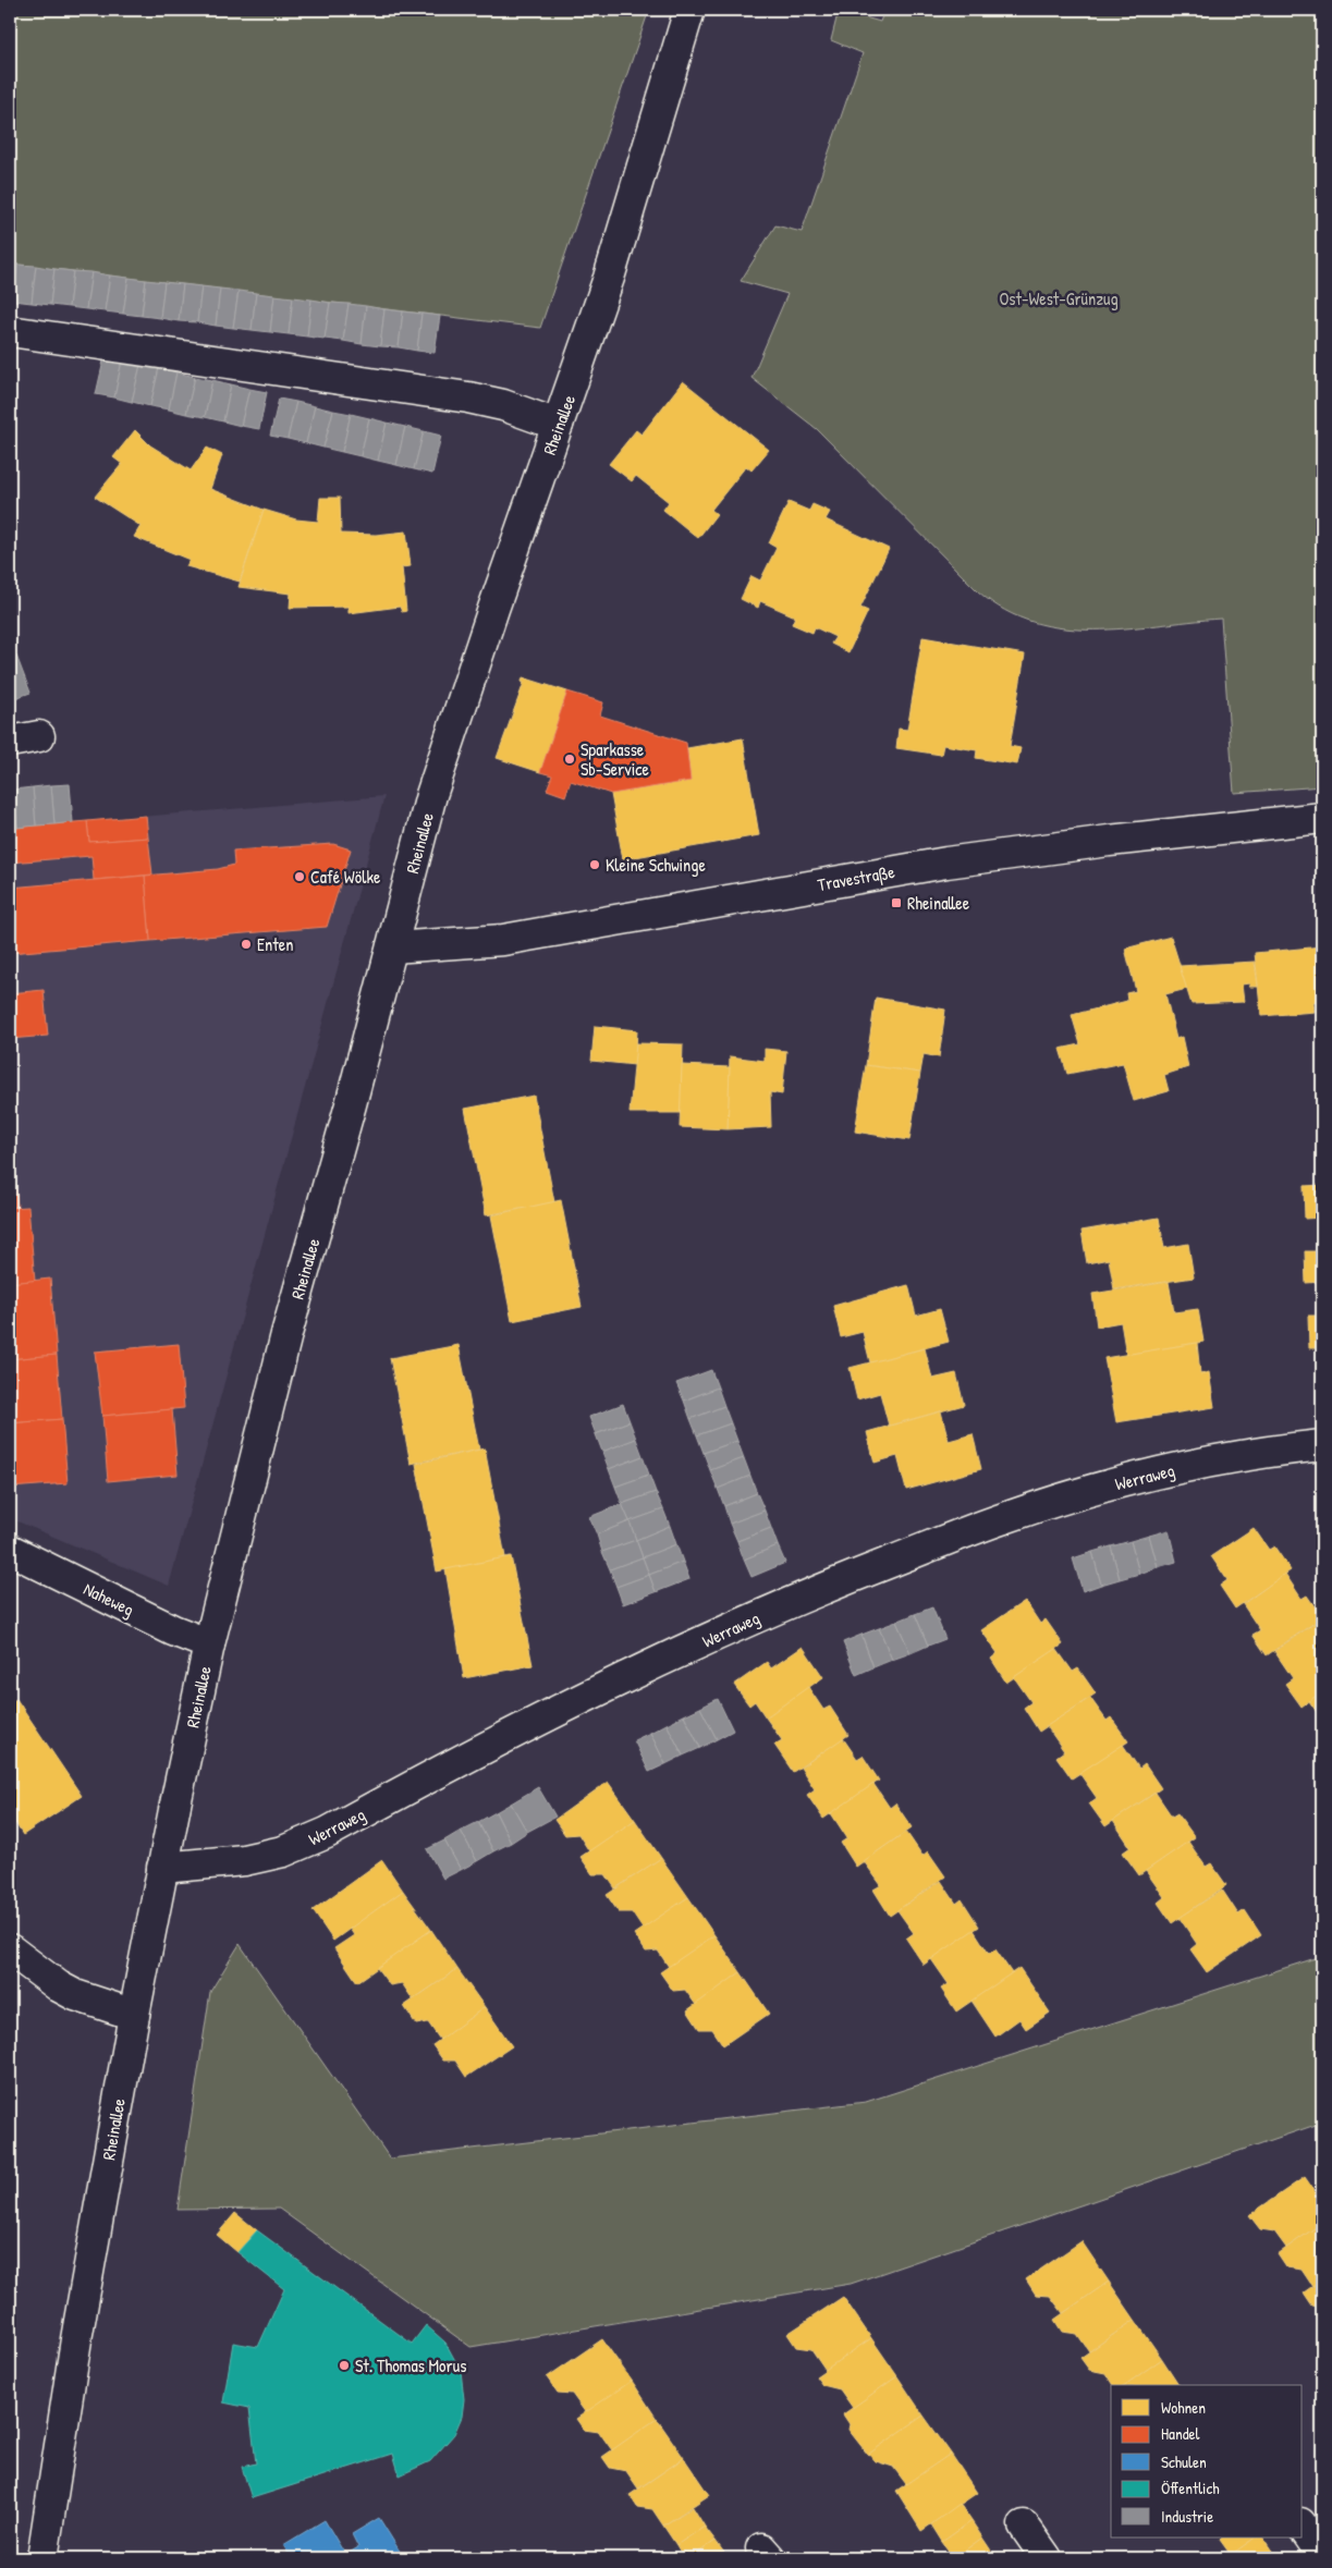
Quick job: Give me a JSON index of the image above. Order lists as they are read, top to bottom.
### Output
{
  "streets": {
    "street": [
      "Rheinallee",
      "Travestraße",
      "Werraweg",
      "Naheweg"
    ]
  },
  "crossings": [
    ["Rheinallee", "Travestraße"],
    ["Rheinallee", "Werraweg"],
    ["Rheinallee", "Naheweg"]
  ],
  "parks": ["Ost-West-Grünzug"],
  "places": {
    "other": [
      "Sparkasse Sb-Service",
      "Kleine Schwinge",
      "Café Wölke",
      "Enten",
      "St. Thomas Morus"
    ],
    "transit": ["Rheinallee"]
  },
  "legend": [
    "Wohnen",
    "Handel",
    "Schulen",
    "Öffentlich",
    "Industrie"
  ]
}
